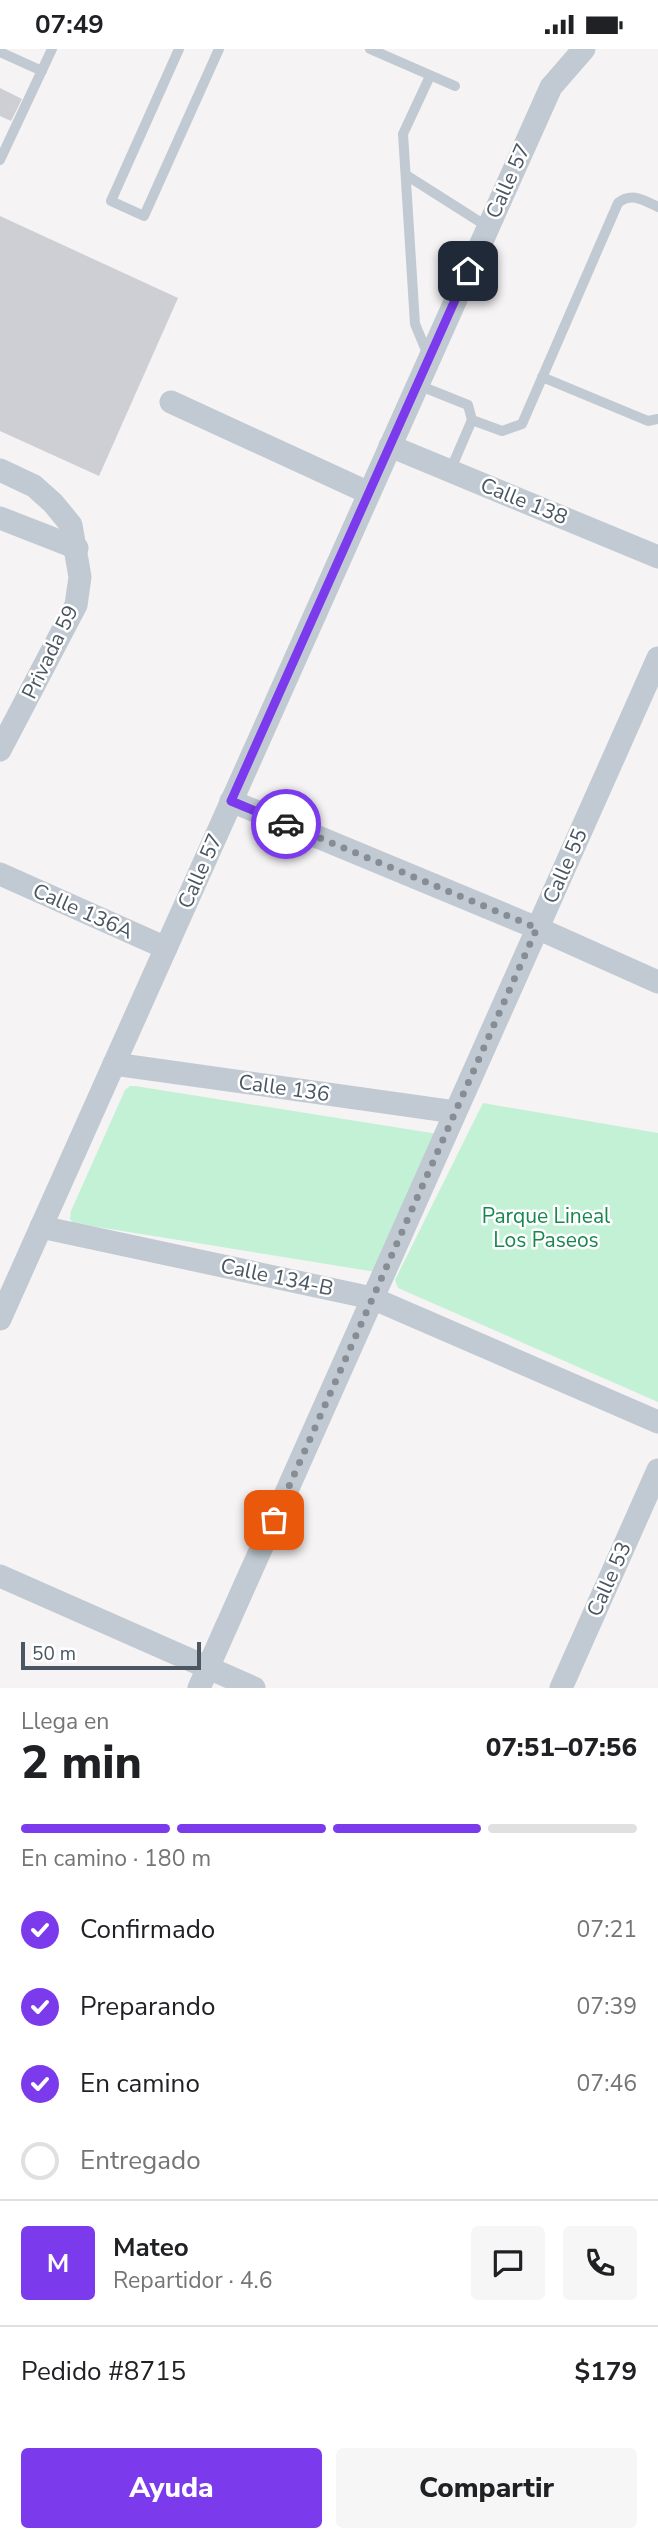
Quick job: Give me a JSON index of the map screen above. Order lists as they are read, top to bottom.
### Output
{
  "streets": {
    "street": [
      "Calle 57",
      "Calle 138",
      "Privada 59",
      "Calle 55",
      "Calle 136A",
      "Calle 136",
      "Calle 134-B",
      "Calle 53"
    ]
  },
  "crossings": [
    ["Calle 57", "Calle 138"],
    ["Calle 57", "Calle 136A"],
    ["Calle 57", "Calle 136"],
    ["Calle 57", "Calle 134-B"],
    ["Calle 55", "Calle 136"],
    ["Calle 55", "Calle 134-B"]
  ],
  "parks": ["Parque Lineal Los Paseos"],
  "scale_bar": "50 m",
  "page": {
    "status": "07:49",
    "scale": "50 m",
    "heading": ["2 min", "Llega en", "07:51–07:56"],
    "panel": [
      "Mateo",
      "Repartidor · 4.6",
      "Pedido #8715",
      "$179"
    ],
    "bar": "En camino · 180 m",
    "list": [
      ["Confirmado", "07:21"],
      ["Preparando", "07:39"],
      ["En camino", "07:46"],
      "Entregado"
    ],
    "round": "M",
    "buttons": ["Ayuda", "Compartir"]
  }
}
